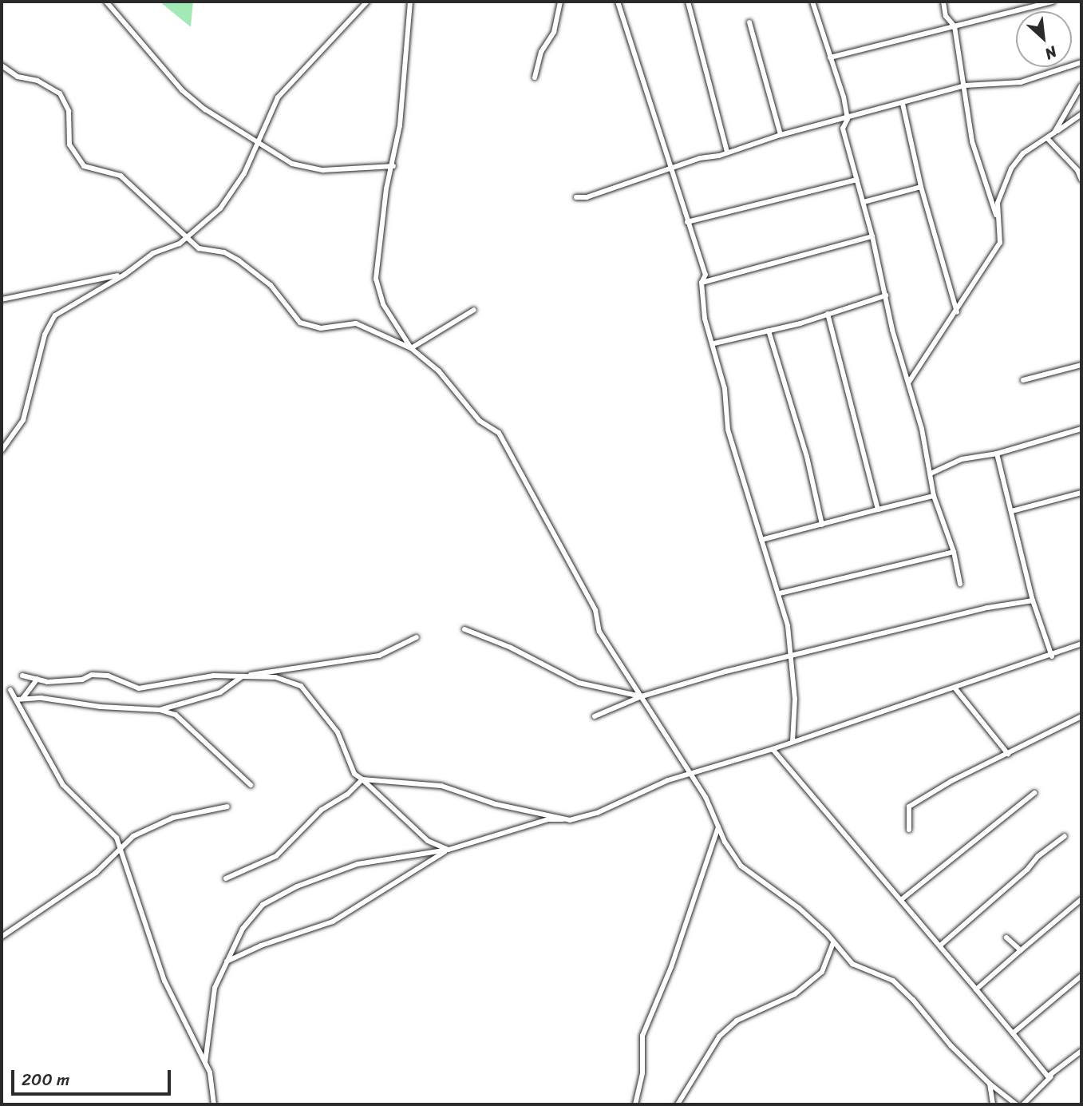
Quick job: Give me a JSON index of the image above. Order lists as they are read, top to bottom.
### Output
{
  "scale_bar": "200 m",
  "north": "bottom right"
}
